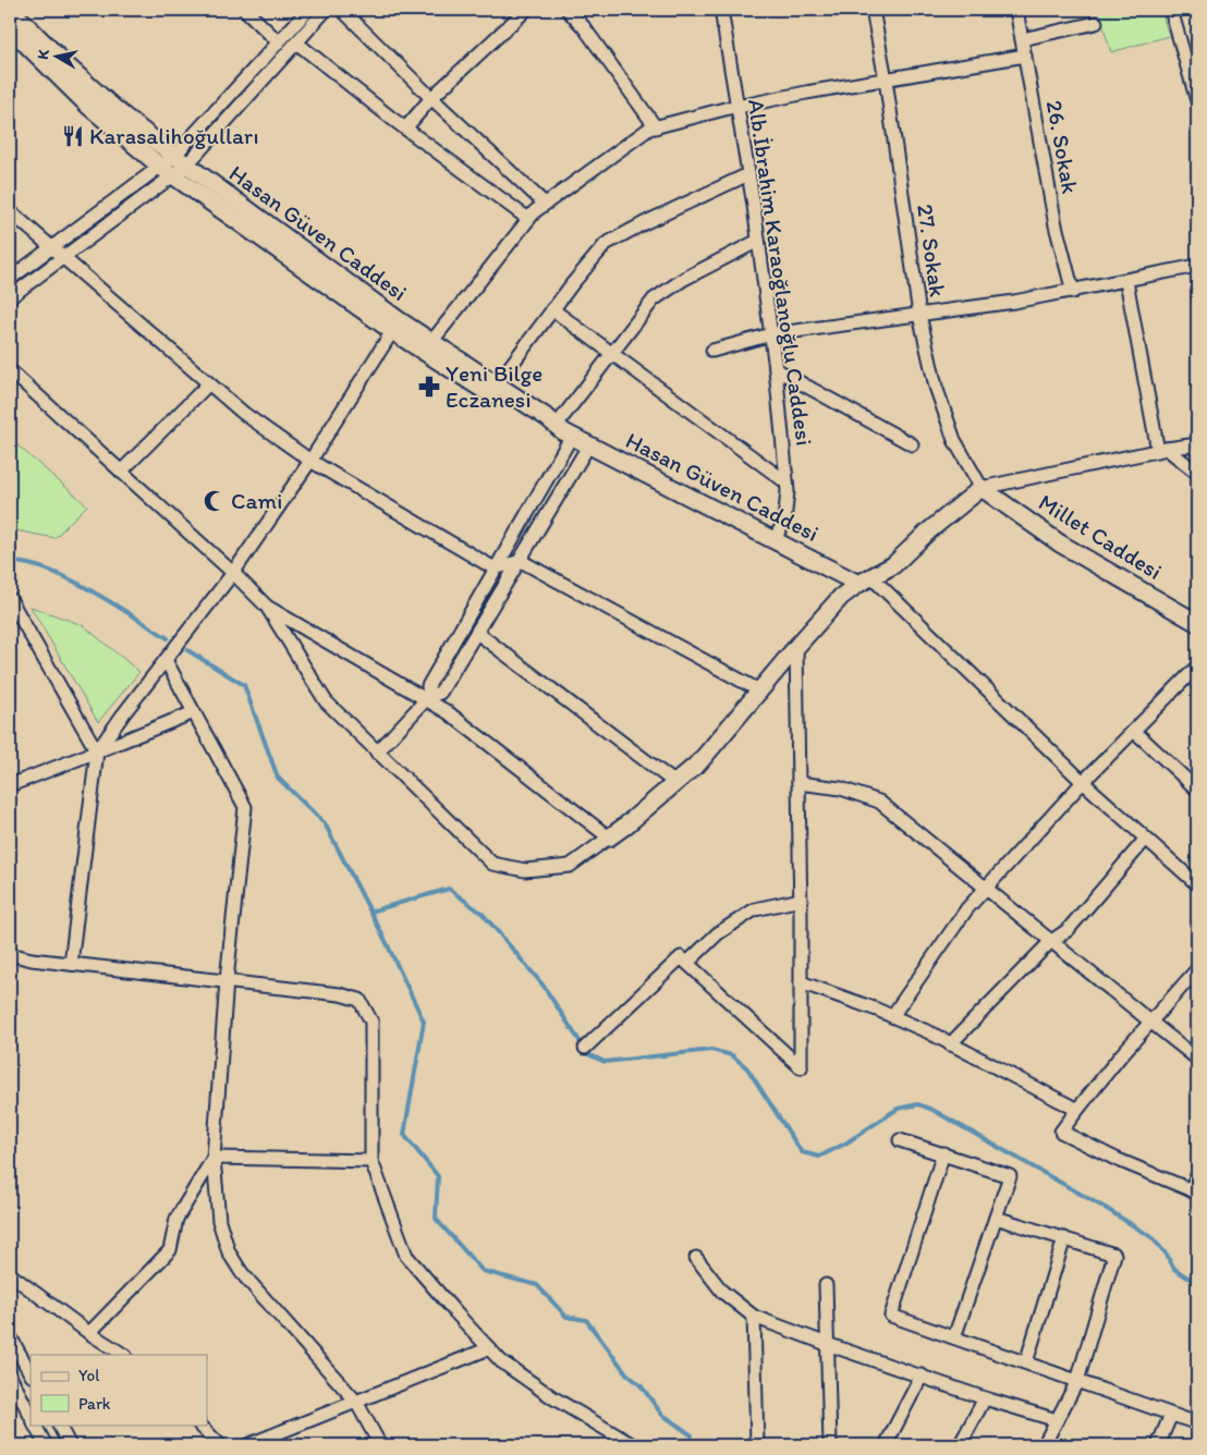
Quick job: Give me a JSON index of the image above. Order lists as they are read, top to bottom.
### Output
{
  "streets": {
    "street": [
      "26. Sokak",
      "Hasan Güven Caddesi",
      "27. Sokak",
      "Alb.İbrahim Karaoğlanoğlu Caddesi",
      "Millet Caddesi"
    ]
  },
  "crossings": [
    ["Hasan Güven Caddesi", "Alb.İbrahim Karaoğlanoğlu Caddesi"],
    ["27. Sokak", "Millet Caddesi"]
  ],
  "places": {
    "restaurant": ["Karasalihoğulları"],
    "pharmacy": ["Yeni Bilge Eczanesi"],
    "mosque": ["Cami"]
  },
  "legend": ["Yol", "Park"],
  "north": "left"
}
